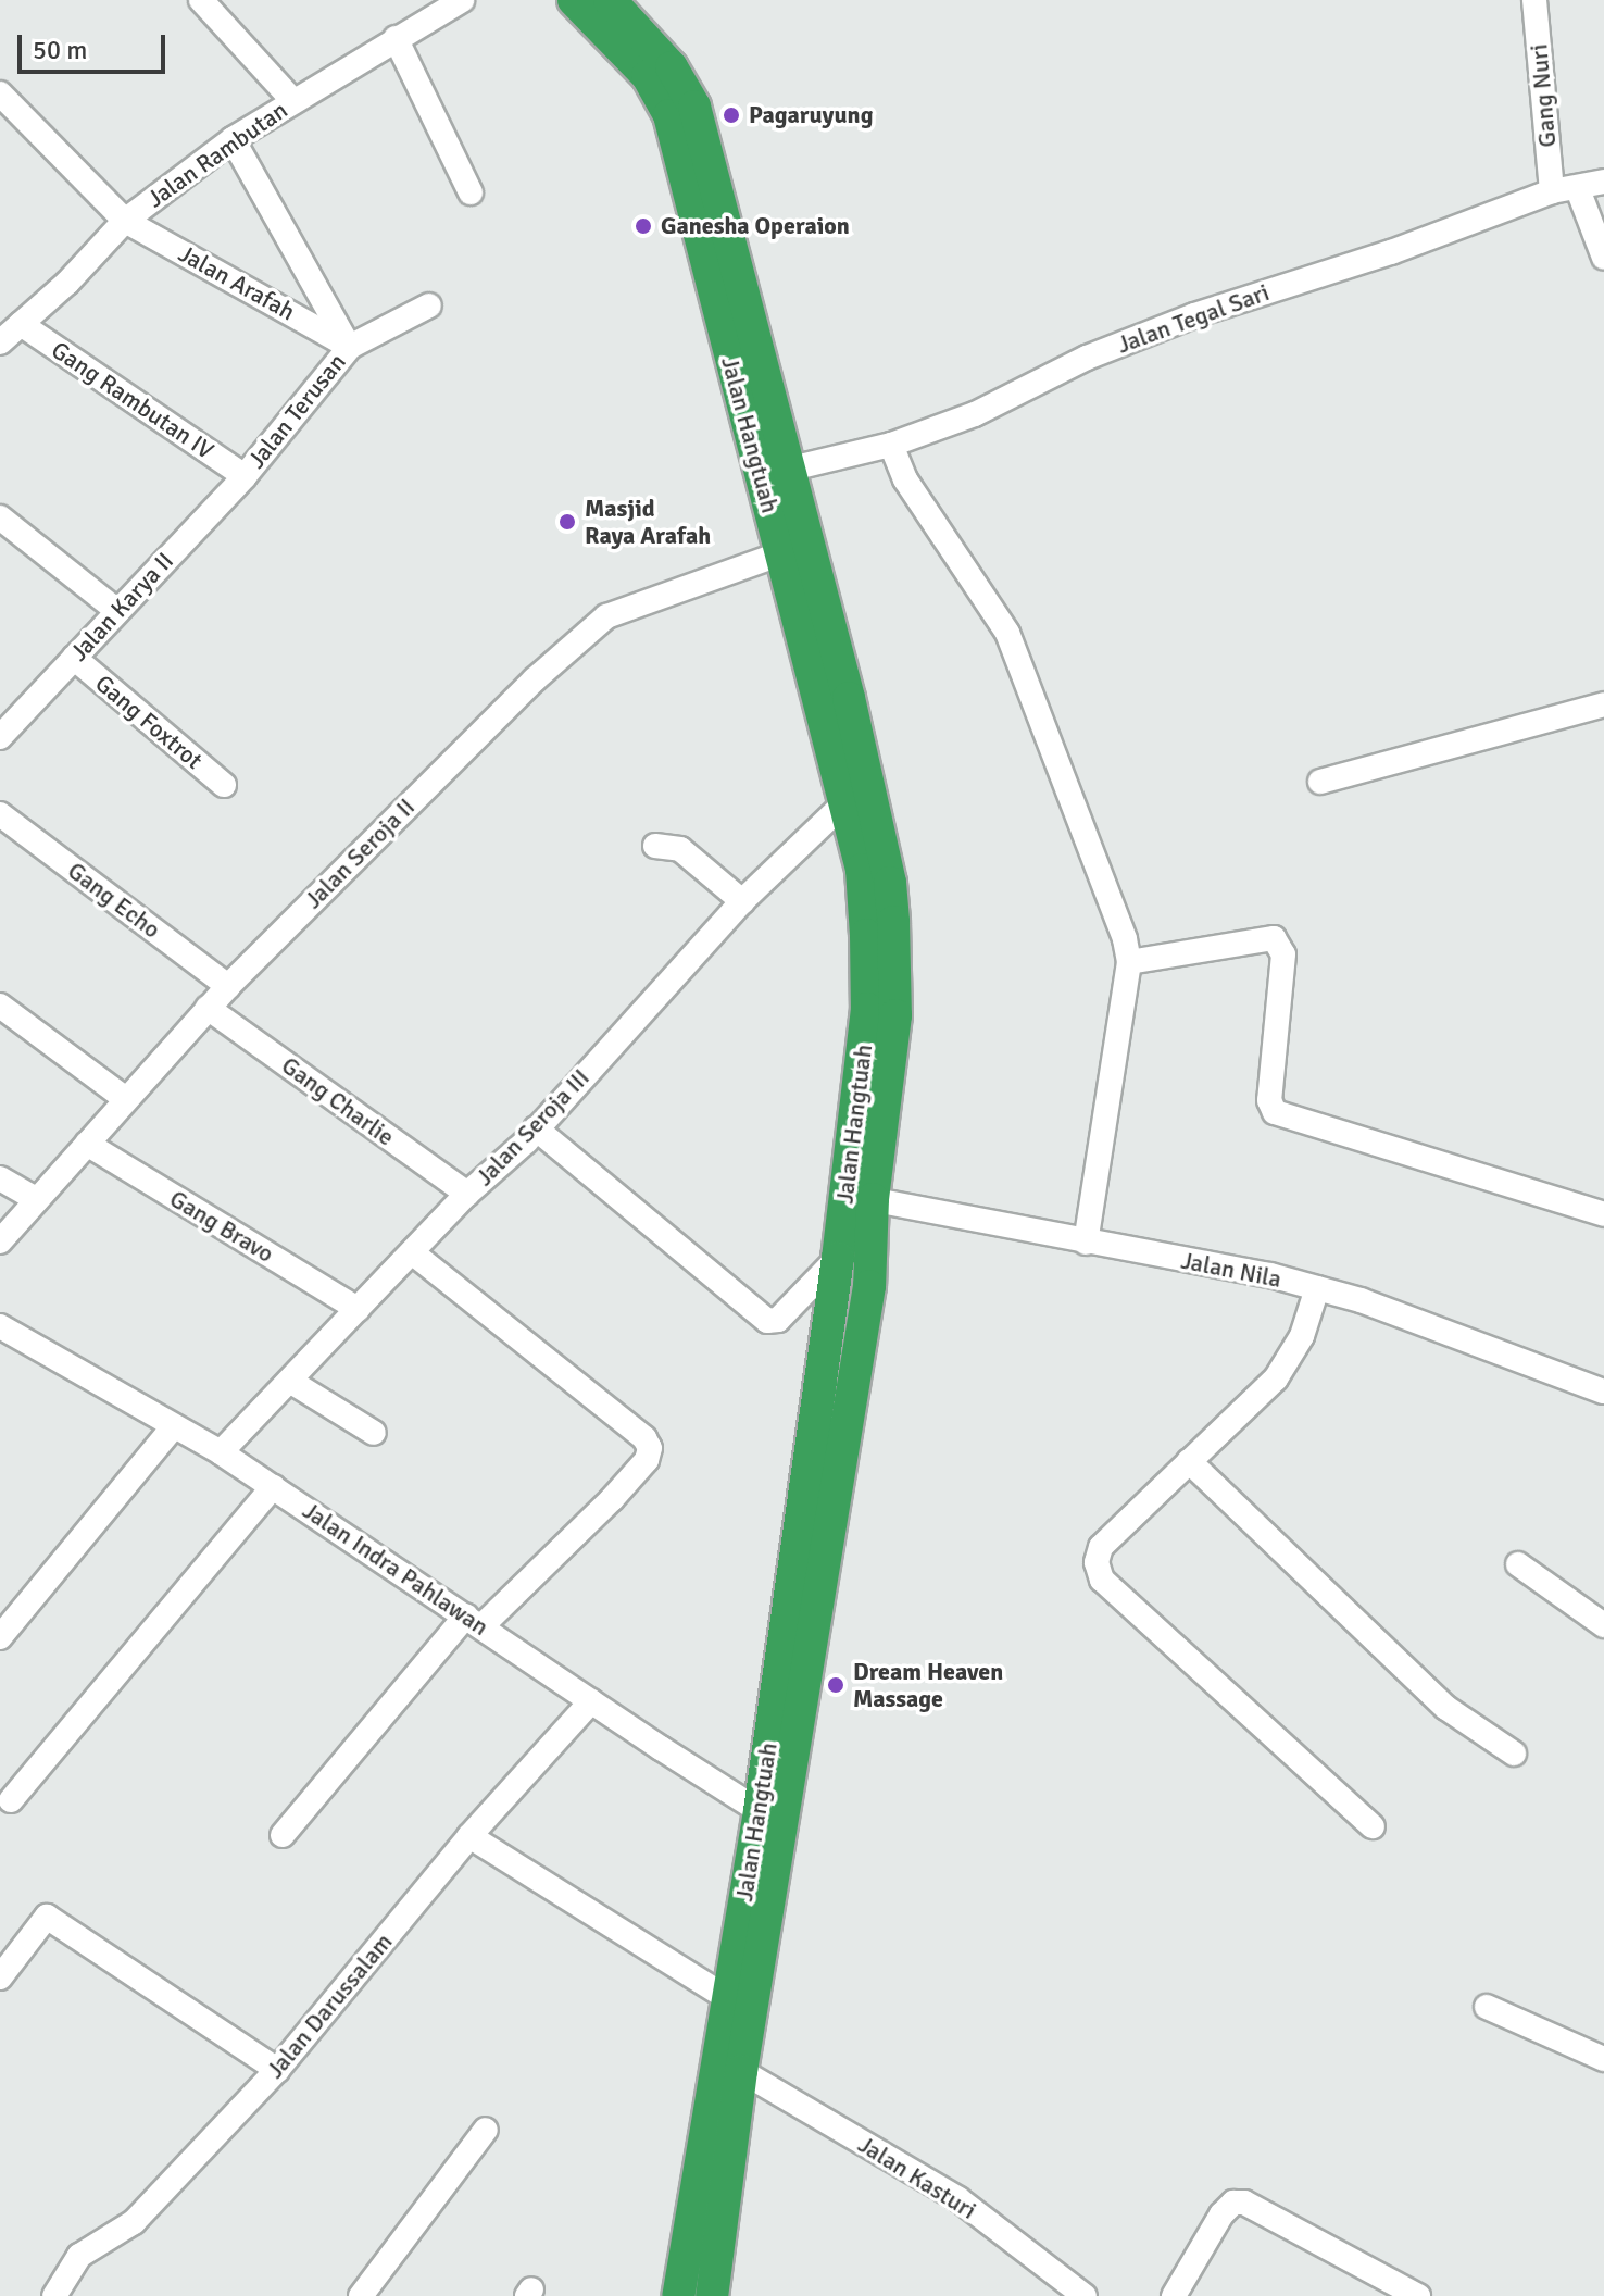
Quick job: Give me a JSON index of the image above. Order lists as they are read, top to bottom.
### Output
{
  "streets": {
    "highway": ["Jalan Hangtuah"],
    "street": [
      "Gang Nuri",
      "Jalan Rambutan",
      "Jalan Arafah",
      "Jalan Tegal Sari",
      "Gang Rambutan IV",
      "Jalan Terusan",
      "Jalan Karya II",
      "Gang Foxtrot",
      "Jalan Seroja II",
      "Gang Echo",
      "Gang Charlie",
      "Jalan Seroja III",
      "Gang Bravo",
      "Jalan Nila",
      "Jalan Indra Pahlawan",
      "Jalan Darussalam",
      "Jalan Kasturi"
    ]
  },
  "crossings": [
    ["Gang Nuri", "Jalan Tegal Sari"],
    ["Jalan Rambutan", "Jalan Arafah"],
    ["Jalan Rambutan", "Gang Rambutan IV"],
    ["Jalan Arafah", "Jalan Terusan"],
    ["Jalan Tegal Sari", "Jalan Hangtuah"],
    ["Gang Rambutan IV", "Jalan Terusan"],
    ["Gang Rambutan IV", "Jalan Karya II"],
    ["Jalan Terusan", "Jalan Karya II"],
    ["Jalan Hangtuah", "Jalan Seroja II"],
    ["Jalan Hangtuah", "Jalan Seroja III"],
    ["Jalan Hangtuah", "Jalan Nila"],
    ["Jalan Hangtuah", "Jalan Indra Pahlawan"],
    ["Jalan Hangtuah", "Jalan Kasturi"],
    ["Jalan Karya II", "Gang Foxtrot"],
    ["Jalan Seroja II", "Gang Echo"],
    ["Jalan Seroja II", "Gang Charlie"],
    ["Jalan Seroja II", "Gang Bravo"],
    ["Gang Charlie", "Jalan Seroja III"],
    ["Jalan Seroja III", "Gang Bravo"],
    ["Jalan Seroja III", "Jalan Indra Pahlawan"],
    ["Jalan Indra Pahlawan", "Jalan Darussalam"]
  ],
  "places": [
    "Pagaruyung",
    "Ganesha Operaion",
    "Masjid Raya Arafah",
    "Dream Heaven Massage"
  ],
  "scale_bar": "50 m"
}
